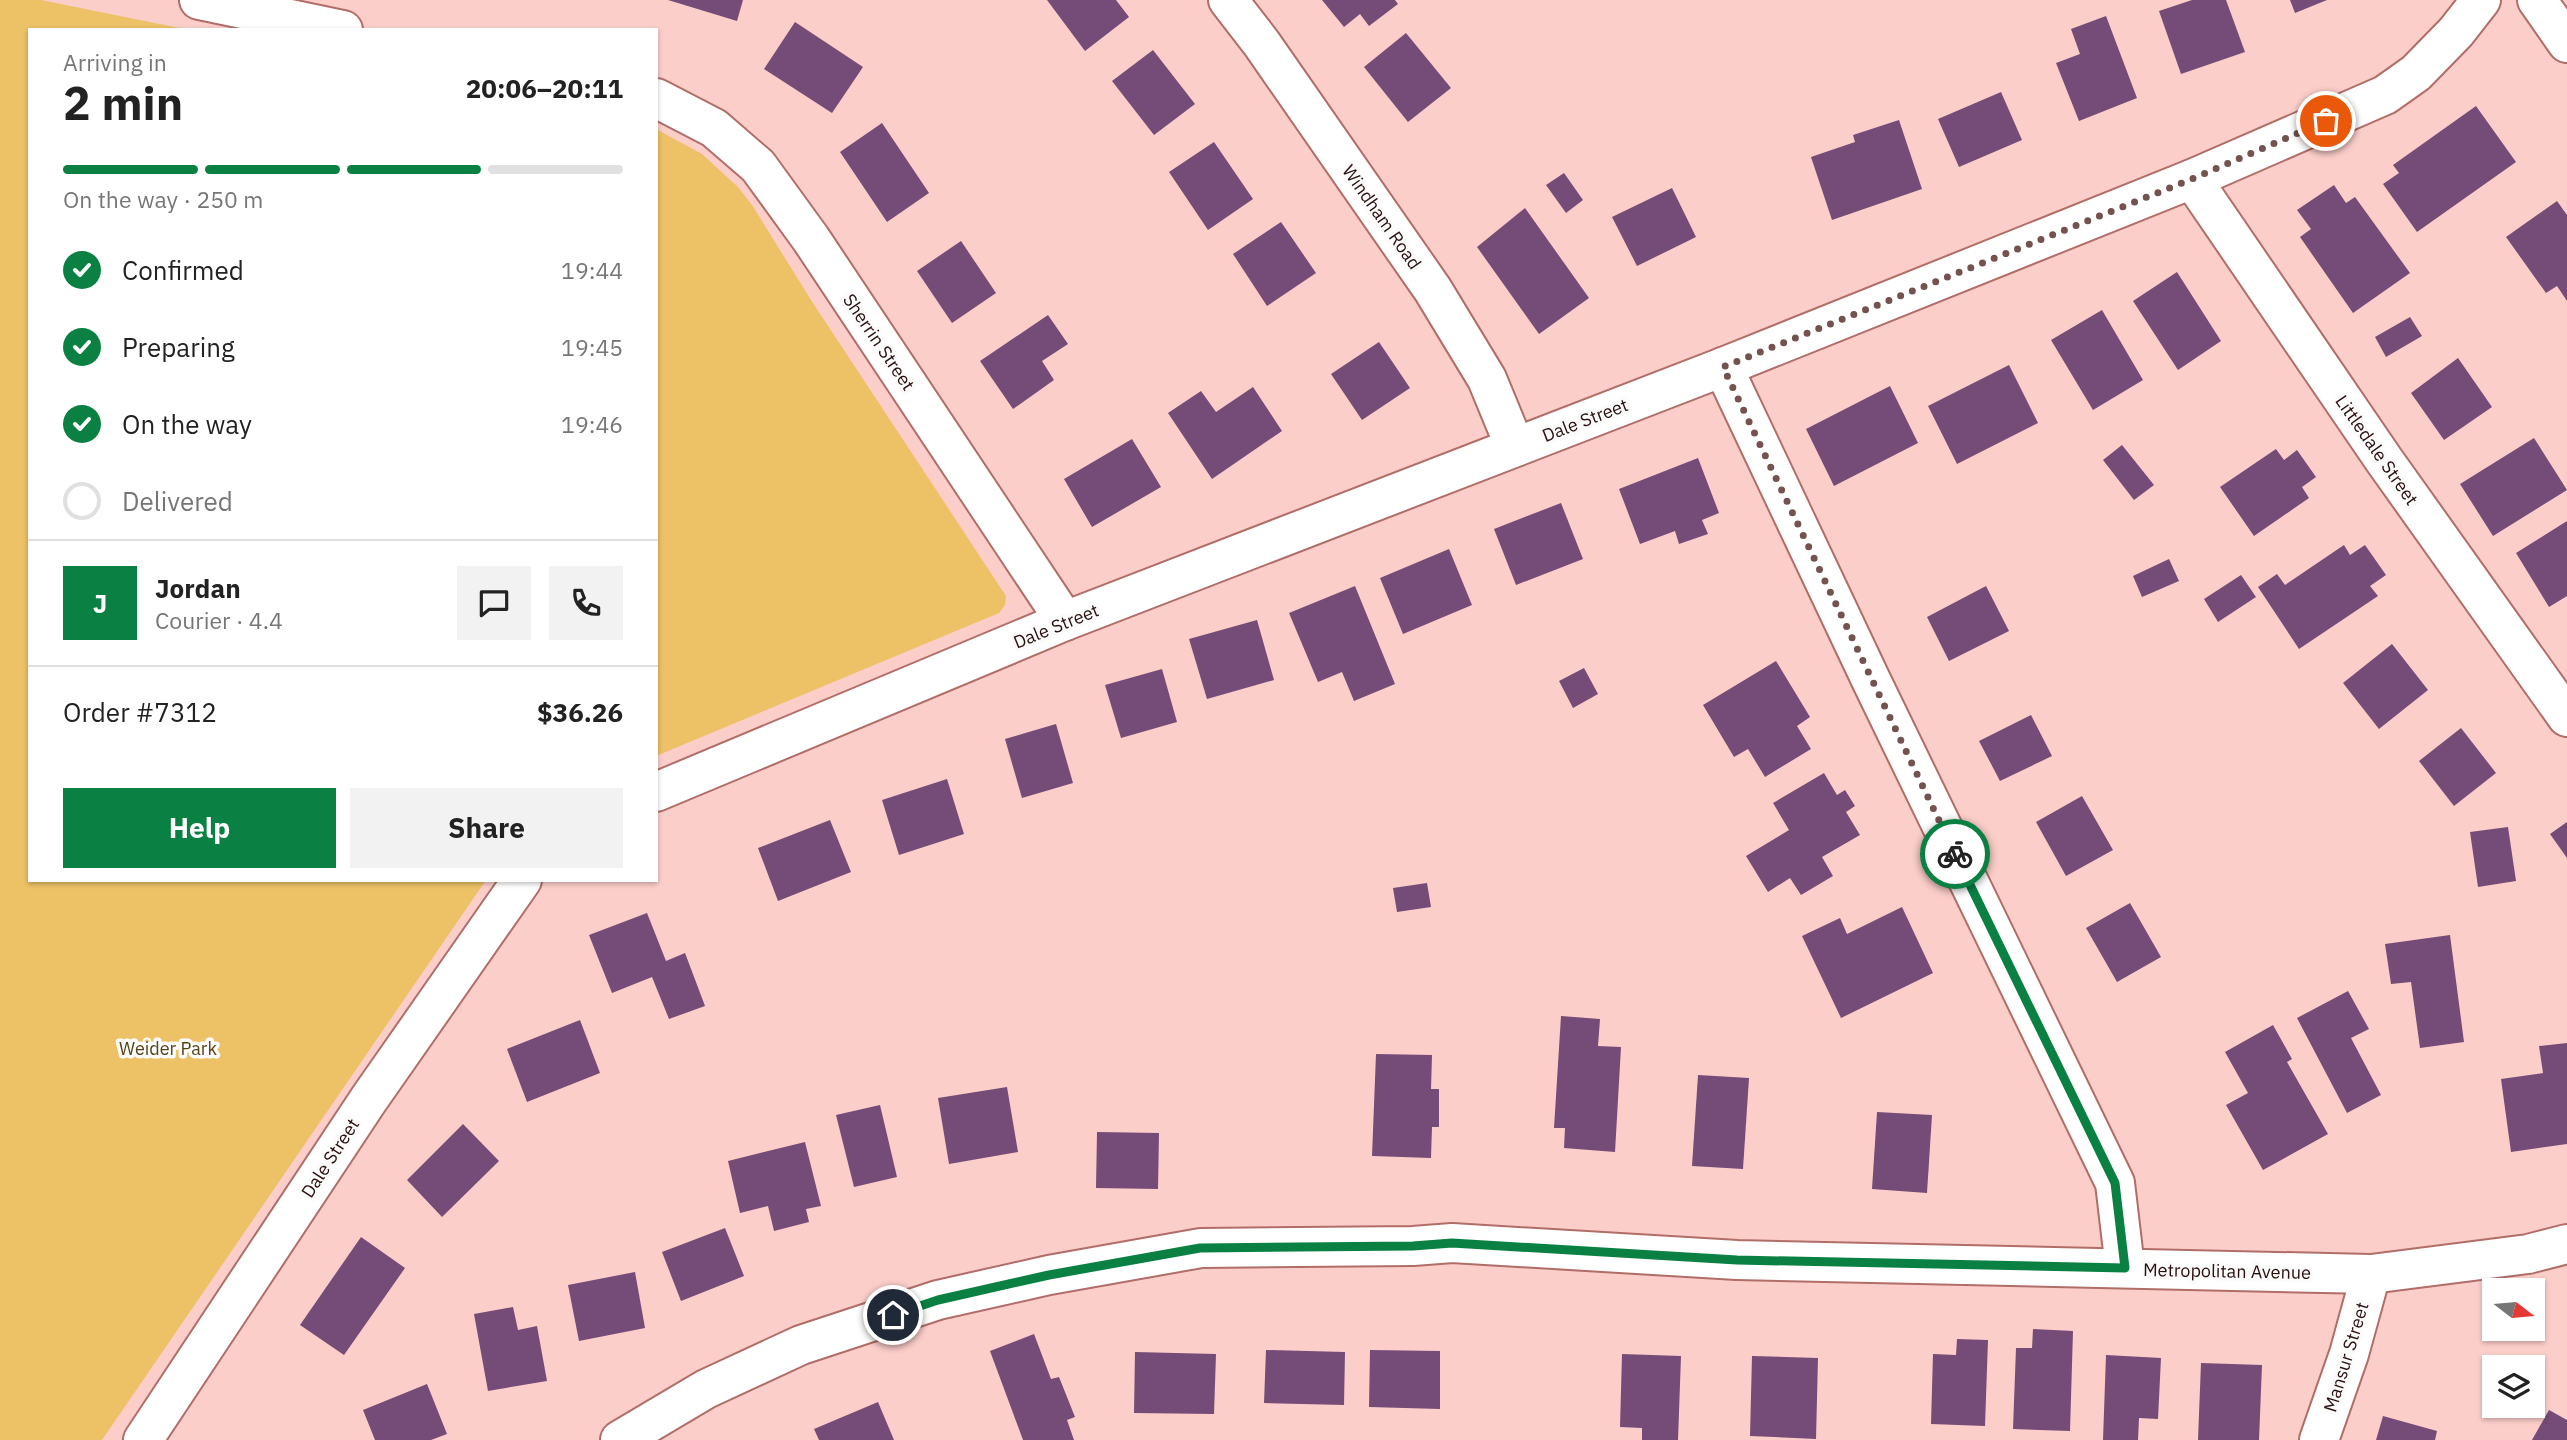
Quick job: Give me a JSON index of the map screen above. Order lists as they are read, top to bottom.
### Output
{
  "streets": {
    "street": [
      "Windham Road",
      "Sherrin Street",
      "Dale Street",
      "Littledale Street",
      "Metropolitan Avenue",
      "Mansur Street"
    ]
  },
  "crossings": [
    ["Windham Road", "Dale Street"],
    ["Sherrin Street", "Dale Street"],
    ["Dale Street", "Littledale Street"],
    ["Metropolitan Avenue", "Mansur Street"]
  ],
  "parks": ["Weider Park"],
  "north": "right",
  "page": {
    "heading": ["2 min", "Arriving in", "20:06–20:11"],
    "panel": [
      "Jordan",
      "Courier · 4.4",
      "Order #7312",
      "$36.26"
    ],
    "bar": "On the way · 250 m",
    "list": [
      ["Confirmed", "19:44"],
      ["Preparing", "19:45"],
      ["On the way", "19:46"],
      "Delivered"
    ],
    "round": "J",
    "buttons": ["Help", "Share"]
  }
}
